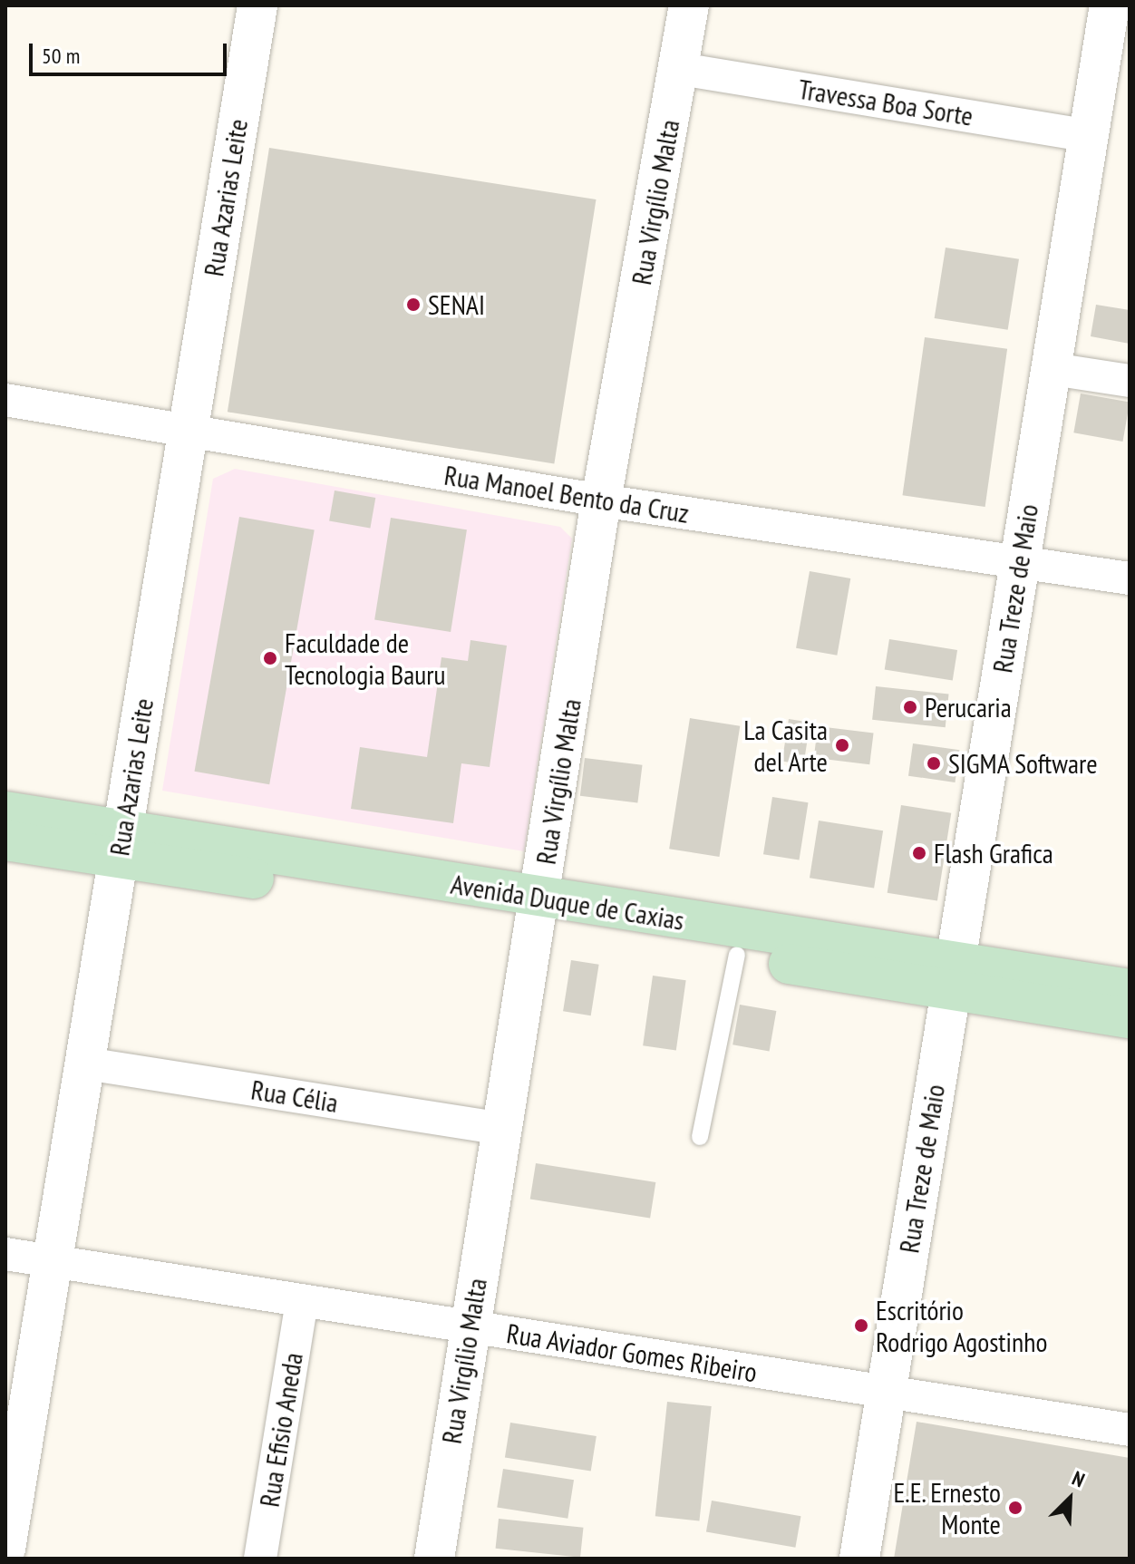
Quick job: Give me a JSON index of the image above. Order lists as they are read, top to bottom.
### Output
{
  "streets": {
    "main road": ["Avenida Duque de Caxias"],
    "street": [
      "Travessa Boa Sorte",
      "Rua Azarias Leite",
      "Rua Virgílio Malta",
      "Rua Manoel Bento da Cruz",
      "Rua Treze de Maio",
      "Rua Célia",
      "Rua Aviador Gomes Ribeiro",
      "Rua Efisio Aneda"
    ]
  },
  "crossings": [
    ["Travessa Boa Sorte", "Rua Virgílio Malta"],
    ["Travessa Boa Sorte", "Rua Treze de Maio"],
    ["Rua Azarias Leite", "Rua Manoel Bento da Cruz"],
    ["Rua Azarias Leite", "Avenida Duque de Caxias"],
    ["Rua Azarias Leite", "Rua Célia"],
    ["Rua Azarias Leite", "Rua Aviador Gomes Ribeiro"],
    ["Rua Virgílio Malta", "Rua Manoel Bento da Cruz"],
    ["Rua Virgílio Malta", "Avenida Duque de Caxias"],
    ["Rua Virgílio Malta", "Rua Célia"],
    ["Rua Virgílio Malta", "Rua Aviador Gomes Ribeiro"],
    ["Rua Manoel Bento da Cruz", "Rua Treze de Maio"],
    ["Rua Treze de Maio", "Avenida Duque de Caxias"],
    ["Rua Treze de Maio", "Rua Aviador Gomes Ribeiro"],
    ["Rua Aviador Gomes Ribeiro", "Rua Efisio Aneda"]
  ],
  "places": [
    "SENAI",
    "Faculdade de Tecnologia Bauru",
    "Perucaria",
    "La Casita del Arte",
    "SIGMA Software",
    "Flash Grafica",
    "Escritório Rodrigo Agostinho",
    "E.E. Ernesto Monte"
  ],
  "scale_bar": "50 m",
  "north": "top right"
}
